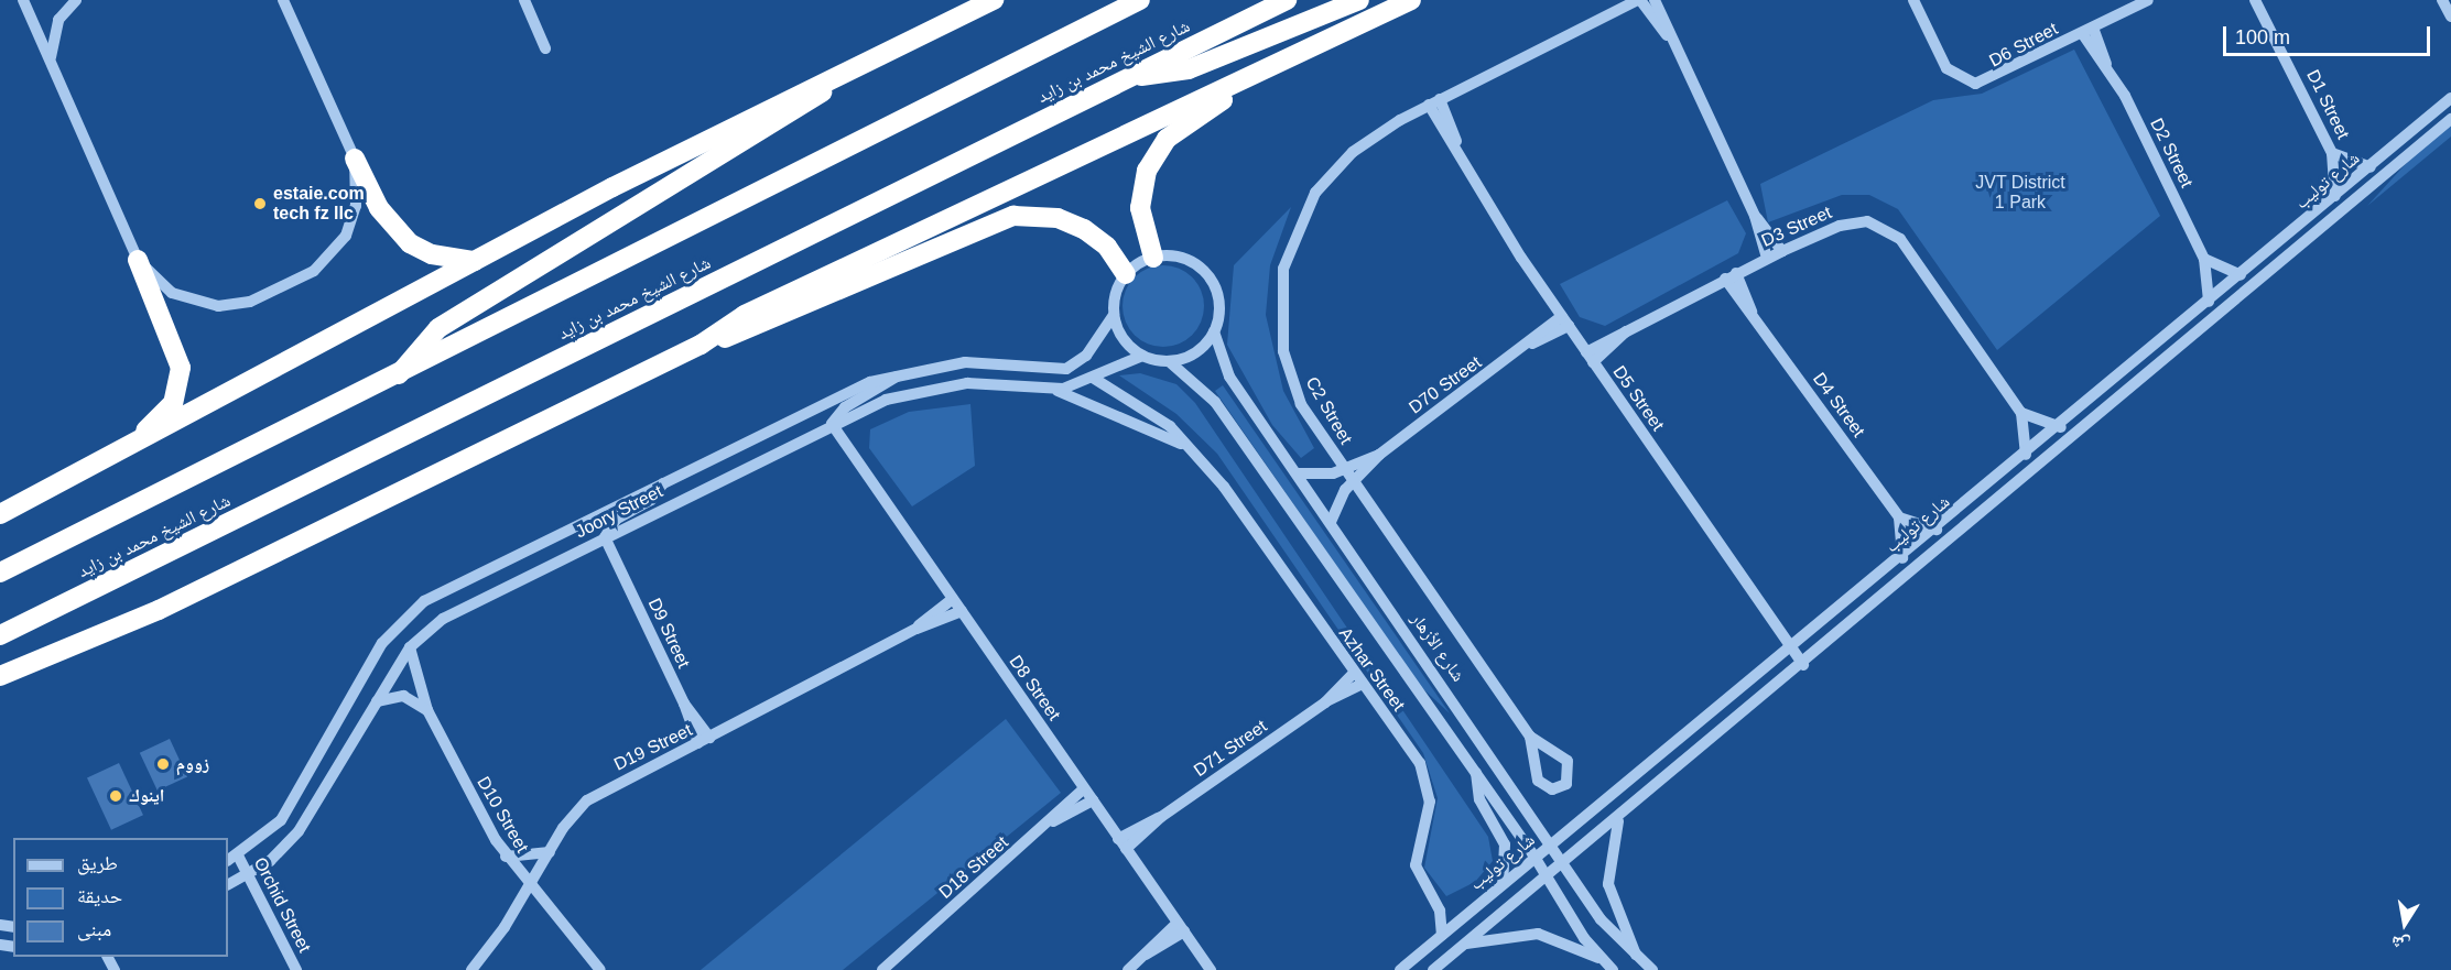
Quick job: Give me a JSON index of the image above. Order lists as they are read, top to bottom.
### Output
{
  "streets": {
    "highway": ["شارع الشيخ محمد بن زايد"],
    "street": [
      "D6 Street",
      "D1 Street",
      "D2 Street",
      "شارع توليب",
      "D3 Street",
      "D70 Street",
      "D5 Street",
      "D4 Street",
      "C2 Street",
      "Joory Street",
      "D9 Street",
      "شارع الأزهار",
      "Azhar Street",
      "D8 Street",
      "D19 Street",
      "D71 Street",
      "D10 Street",
      "D18 Street",
      "Orchid Street"
    ]
  },
  "crossings": [
    ["D6 Street", "D2 Street"],
    ["D1 Street", "شارع توليب"],
    ["D2 Street", "شارع توليب"],
    ["شارع توليب", "D3 Street"],
    ["شارع توليب", "D5 Street"],
    ["شارع توليب", "شارع الأزهار"],
    ["شارع توليب", "Azhar Street"],
    ["D3 Street", "D5 Street"],
    ["D3 Street", "D4 Street"],
    ["D70 Street", "D5 Street"],
    ["D70 Street", "C2 Street"],
    ["D70 Street", "شارع الأزهار"],
    ["D5 Street", "C2 Street"],
    ["Joory Street", "D9 Street"],
    ["Joory Street", "شارع الأزهار"],
    ["Joory Street", "Azhar Street"],
    ["Joory Street", "D8 Street"],
    ["Joory Street", "D10 Street"],
    ["Joory Street", "Orchid Street"],
    ["D9 Street", "D19 Street"],
    ["Azhar Street", "D71 Street"],
    ["D8 Street", "D19 Street"],
    ["D8 Street", "D71 Street"],
    ["D8 Street", "D18 Street"],
    ["D19 Street", "D10 Street"]
  ],
  "parks": ["JVT District 1 Park"],
  "places": ["estaie.com tech fz llc", "زووم", "اينوك"],
  "legend": ["طريق", "حديقة", "مبنى"],
  "scale_bar": "100 m",
  "north": "bottom"
}
